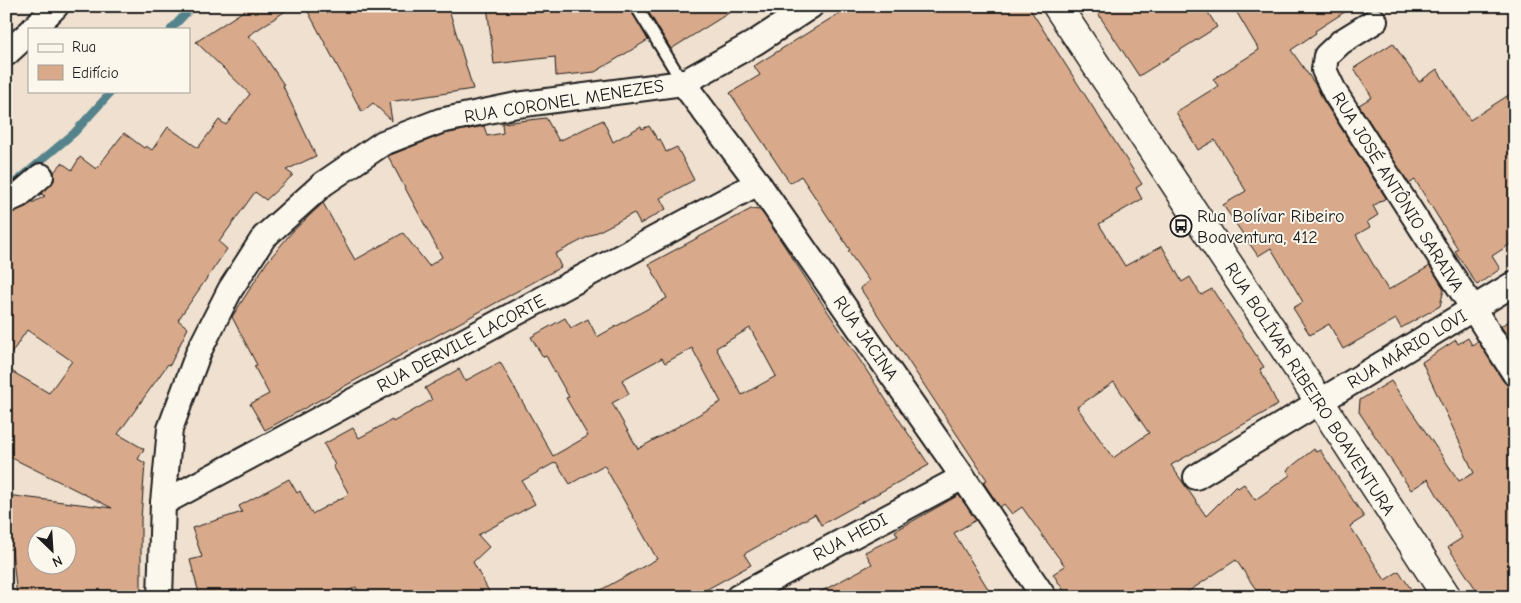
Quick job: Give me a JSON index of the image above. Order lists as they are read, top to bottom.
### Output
{
  "streets": {
    "main road": ["RUA BOLÍVAR RIBEIRO BOAVENTURA"],
    "street": [
      "RUA CORONEL MENEZES",
      "RUA JOSÉ ANTÔNIO SARAIVA",
      "RUA JACINA",
      "RUA DERVILE LACORTE",
      "RUA MÁRIO LOVI",
      "RUA HEDI"
    ]
  },
  "crossings": [
    ["RUA CORONEL MENEZES", "RUA JACINA"],
    ["RUA CORONEL MENEZES", "RUA DERVILE LACORTE"],
    ["RUA JOSÉ ANTÔNIO SARAIVA", "RUA MÁRIO LOVI"],
    ["RUA JACINA", "RUA DERVILE LACORTE"],
    ["RUA JACINA", "RUA HEDI"],
    ["RUA MÁRIO LOVI", "RUA BOLÍVAR RIBEIRO BOAVENTURA"]
  ],
  "places": {
    "bus stop": ["Rua Bolívar Ribeiro Boaventura, 412"]
  },
  "legend": ["Rua", "Edifício"],
  "north": "bottom right"
}
